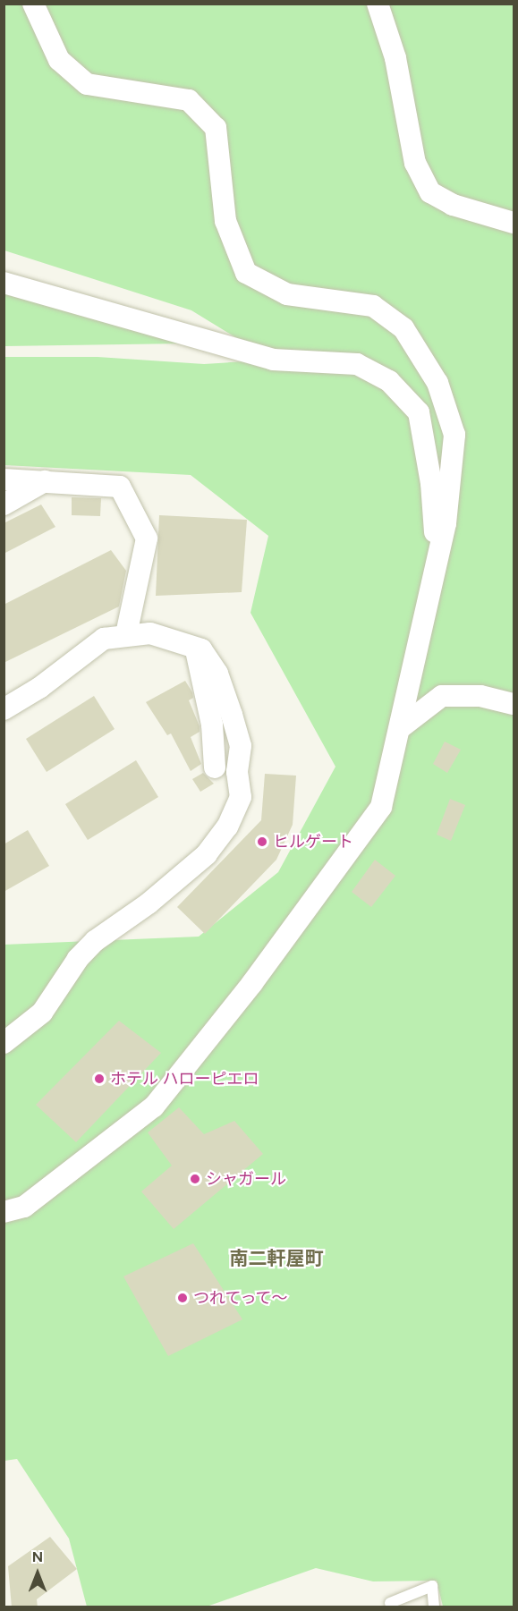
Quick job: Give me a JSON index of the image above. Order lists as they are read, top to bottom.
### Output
{
  "districts": ["南二軒屋町"],
  "places": [
    "ヒルゲート",
    "ホテル ハローピエロ",
    "シャガール",
    "つれてって～"
  ],
  "north": "top"
}
